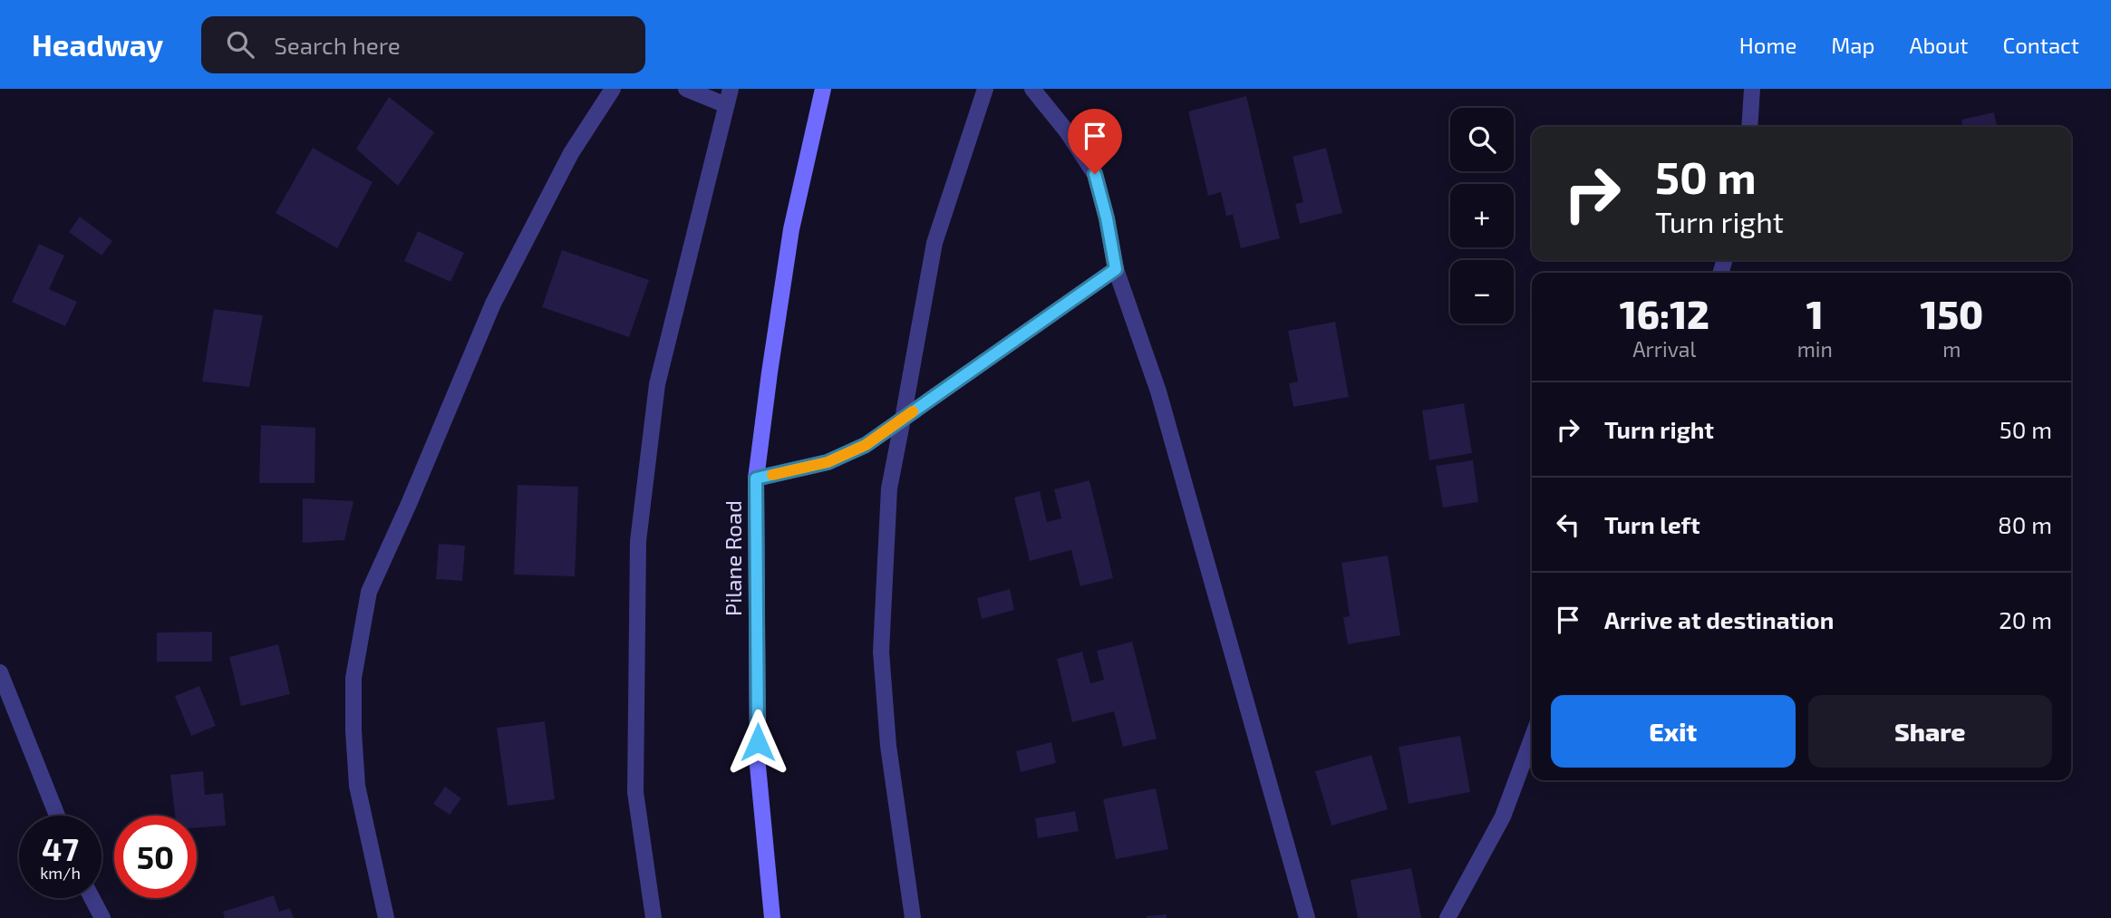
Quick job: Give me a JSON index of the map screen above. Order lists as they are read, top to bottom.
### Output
{
  "streets": {
    "main road": ["Pilane Road"]
  },
  "page": {
    "header": "Headway",
    "search": "Search here",
    "nav": [
      "Home",
      "Map",
      "About",
      "Contact"
    ],
    "map_buttons": ["+", "−"],
    "turn": ["50 m", "Turn right"],
    "eta": [
      "16:12",
      "Arrival",
      "1",
      "min",
      "150",
      "m"
    ],
    "list": [
      {
        "name": "Turn right",
        "value": "50 m"
      },
      {
        "name": "Turn left",
        "value": "80 m"
      },
      {
        "name": "Arrive at destination",
        "value": "20 m"
      }
    ],
    "buttons": ["Exit", "Share"],
    "speed": "47 km/h",
    "limit": "50"
  }
}
